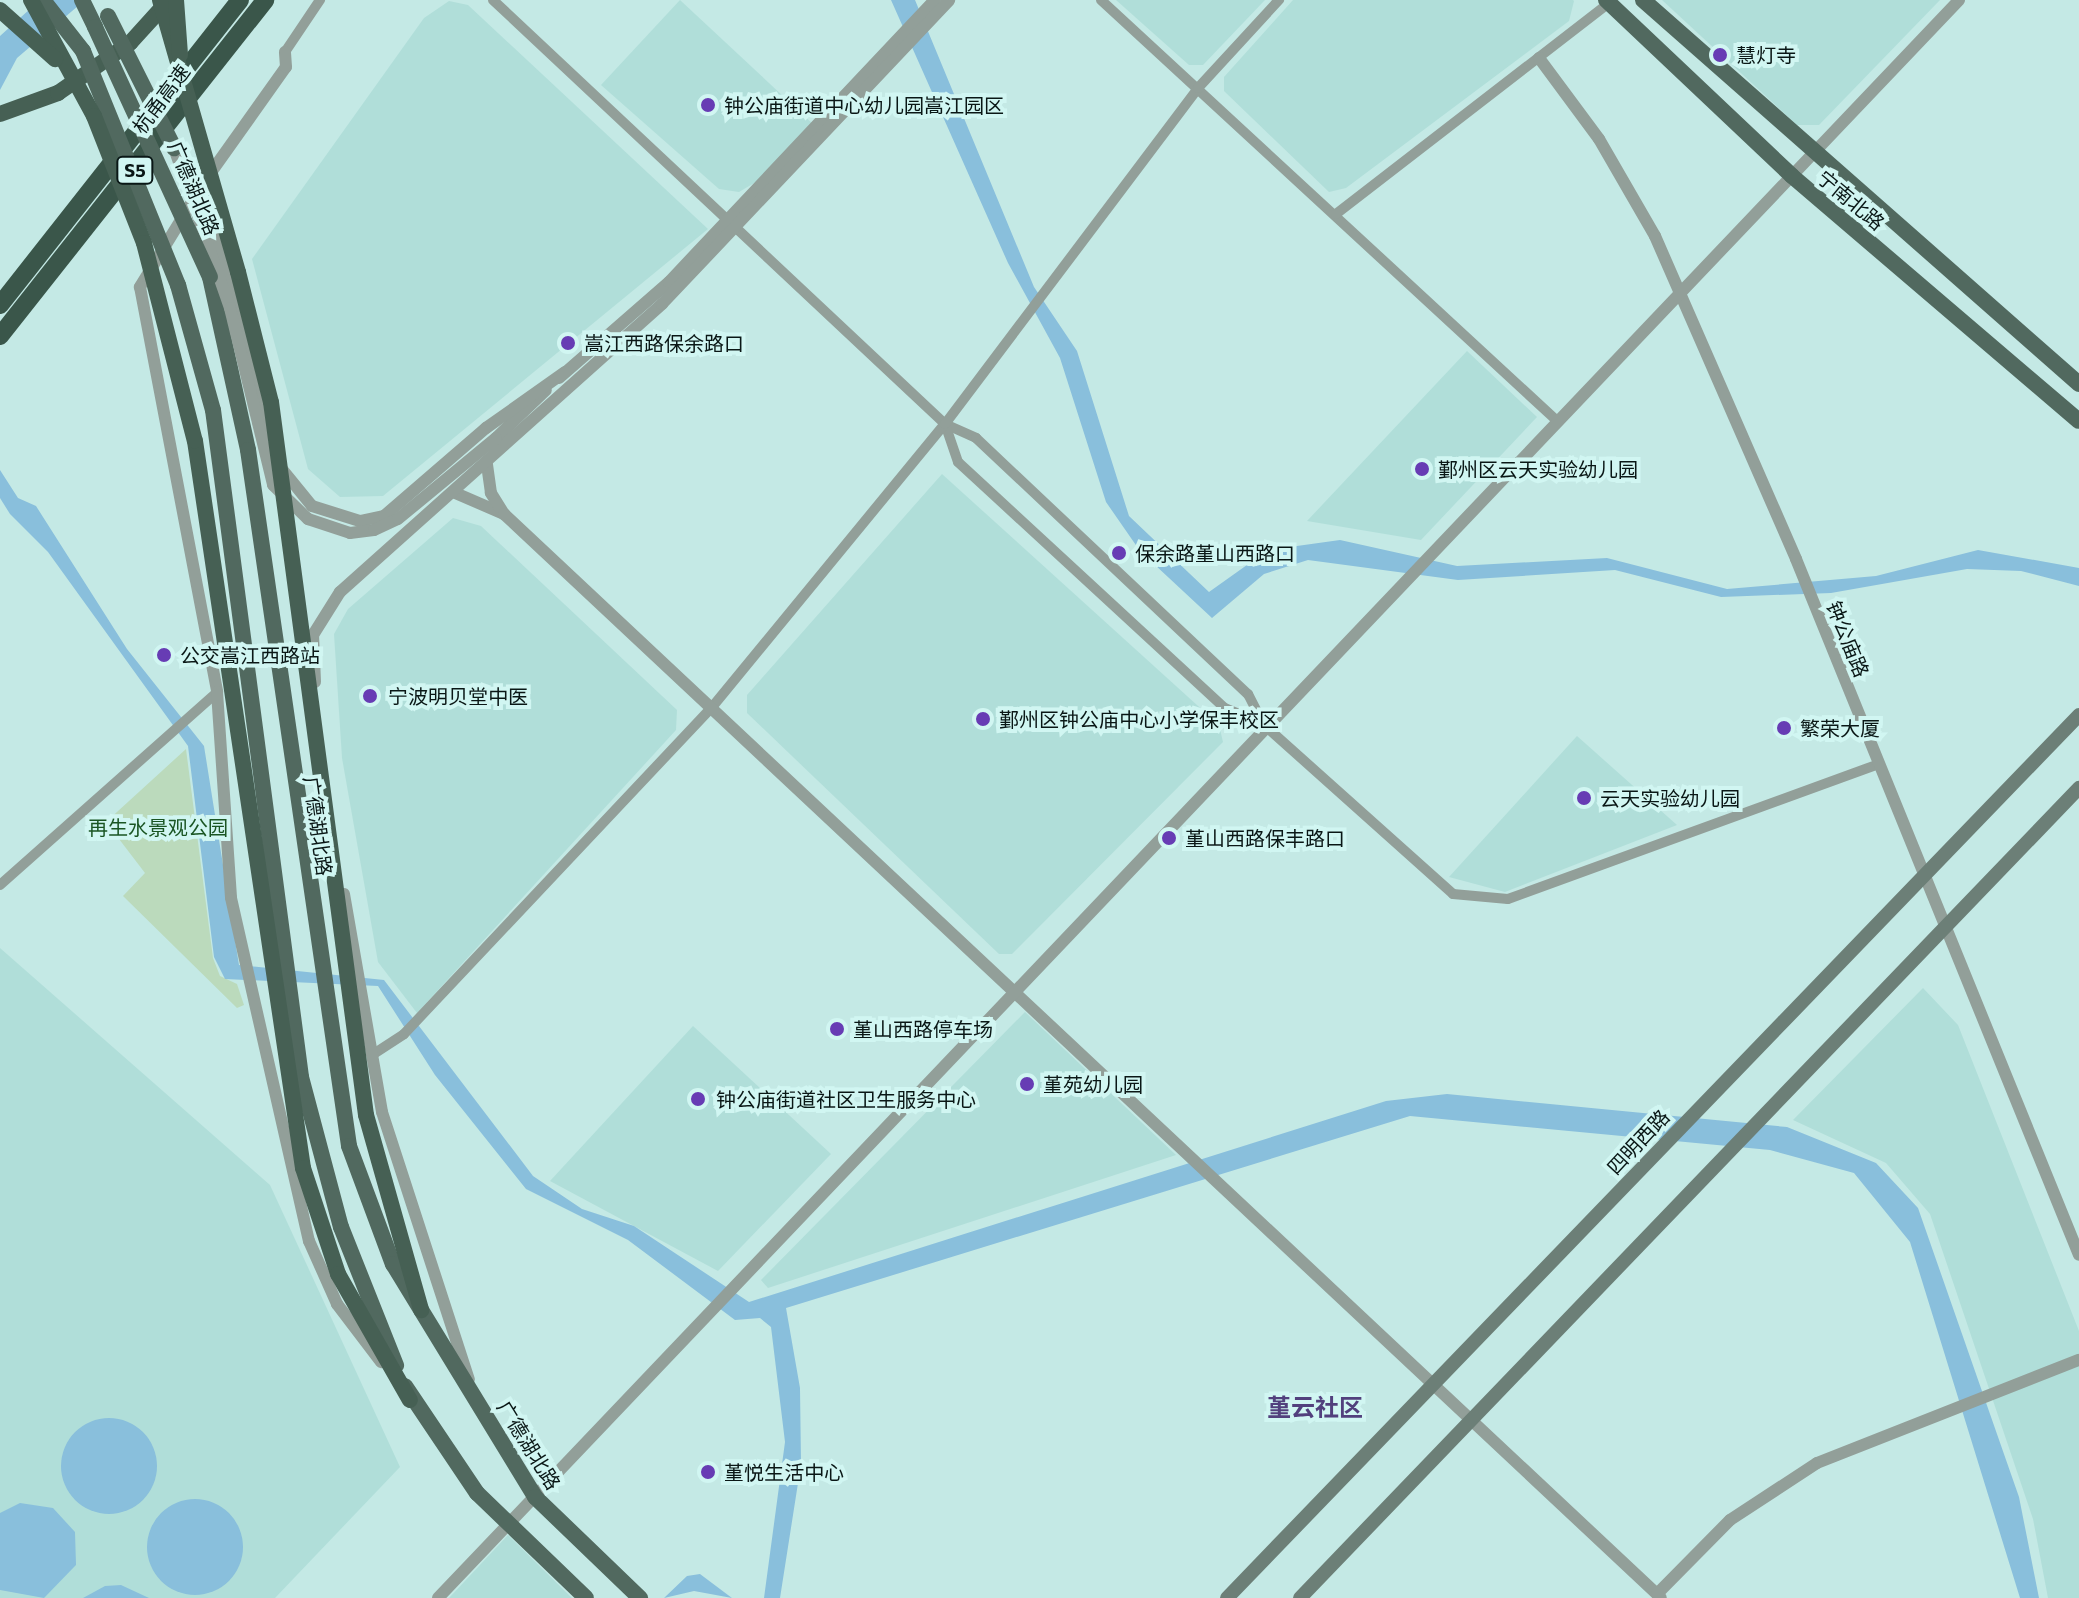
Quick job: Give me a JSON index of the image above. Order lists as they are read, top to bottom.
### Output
{
  "streets": {
    "highway": ["杭甬高速", "S5"],
    "main road": ["广德湖北路", "宁南北路", "四明西路"],
    "street": ["钟公庙路"]
  },
  "crossings": [
    ["钟公庙路", "四明西路"]
  ],
  "districts": ["堇云社区"],
  "parks": ["再生水景观公园"],
  "places": [
    "慧灯寺",
    "钟公庙街道中心幼儿园嵩江园区",
    "嵩江西路保余路口",
    "鄞州区云天实验幼儿园",
    "保余路堇山西路口",
    "公交嵩江西路站",
    "宁波明贝堂中医",
    "鄞州区钟公庙中心小学保丰校区",
    "繁荣大厦",
    "云天实验幼儿园",
    "堇山西路保丰路口",
    "堇山西路停车场",
    "堇苑幼儿园",
    "钟公庙街道社区卫生服务中心",
    "堇悦生活中心"
  ]
}
